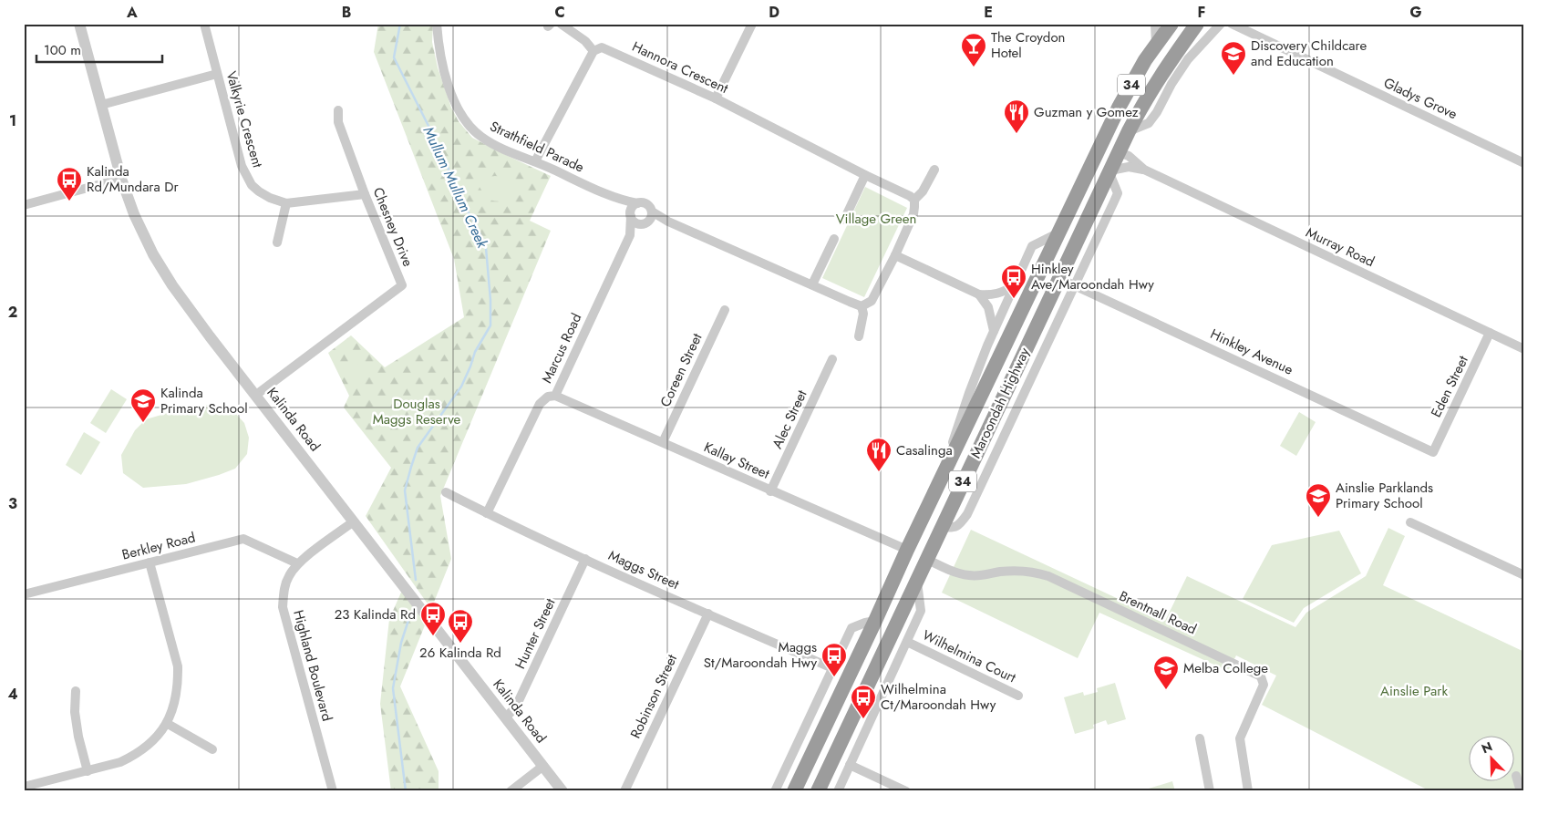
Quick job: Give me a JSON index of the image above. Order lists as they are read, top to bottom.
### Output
{
  "streets": {
    "highway": ["34", "Maroondah Highway"],
    "street": [
      "Hannora Crescent",
      "Gladys Grove",
      "Valkyrie Crescent",
      "Strathfield Parade",
      "Chesney Drive",
      "Murray Road",
      "Marcus Road",
      "Hinkley Avenue",
      "Coreen Street",
      "Eden Street",
      "Kalinda Road",
      "Alec Street",
      "Kallay Street",
      "Berkley Road",
      "Maggs Street",
      "Brentnall Road",
      "Hunter Street",
      "Wilhelmina Court",
      "Highland Boulevard",
      "Robinson Street"
    ]
  },
  "crossings": [
    ["Valkyrie Crescent", "Chesney Drive"],
    ["Strathfield Parade", "Marcus Road"],
    ["Chesney Drive", "Kalinda Road"],
    ["Murray Road", "Eden Street"],
    ["Murray Road", "Maroondah Highway"],
    ["Marcus Road", "Kallay Street"],
    ["Marcus Road", "Maggs Street"],
    ["Hinkley Avenue", "Eden Street"],
    ["Hinkley Avenue", "Maroondah Highway"],
    ["Coreen Street", "Kallay Street"],
    ["Maroondah Highway", "Kallay Street"],
    ["Maroondah Highway", "Brentnall Road"],
    ["Kalinda Road", "Hunter Street"],
    ["Kalinda Road", "Highland Boulevard"],
    ["Alec Street", "Kallay Street"],
    ["Berkley Road", "Highland Boulevard"],
    ["Maggs Street", "Hunter Street"],
    ["Maggs Street", "Robinson Street"]
  ],
  "water": ["Mullum Mullum Creek"],
  "parks": ["Village Green", "Douglas Maggs Reserve", "Ainslie Park"],
  "places": {
    "bar": ["The Croydon Hotel"],
    "school or university": [
      "Discovery Childcare and Education",
      "Kalinda Primary School",
      "Ainslie Parklands Primary School",
      "Melba College"
    ],
    "restaurant": ["Guzman y Gomez", "Casalinga"],
    "bus stop": [
      "Kalinda Rd/Mundara Dr",
      "Hinkley Ave/Maroondah Hwy",
      "23 Kalinda Rd",
      "26 Kalinda Rd",
      "Maggs St/Maroondah Hwy",
      "Wilhelmina Ct/Maroondah Hwy"
    ]
  },
  "scale_bar": "100 m",
  "north": "top left",
  "grid": {
    "columns": [
      "A",
      "B",
      "C",
      "D",
      "E",
      "F",
      "G"
    ],
    "rows": [
      "1",
      "2",
      "3",
      "4"
    ]
  }
}
